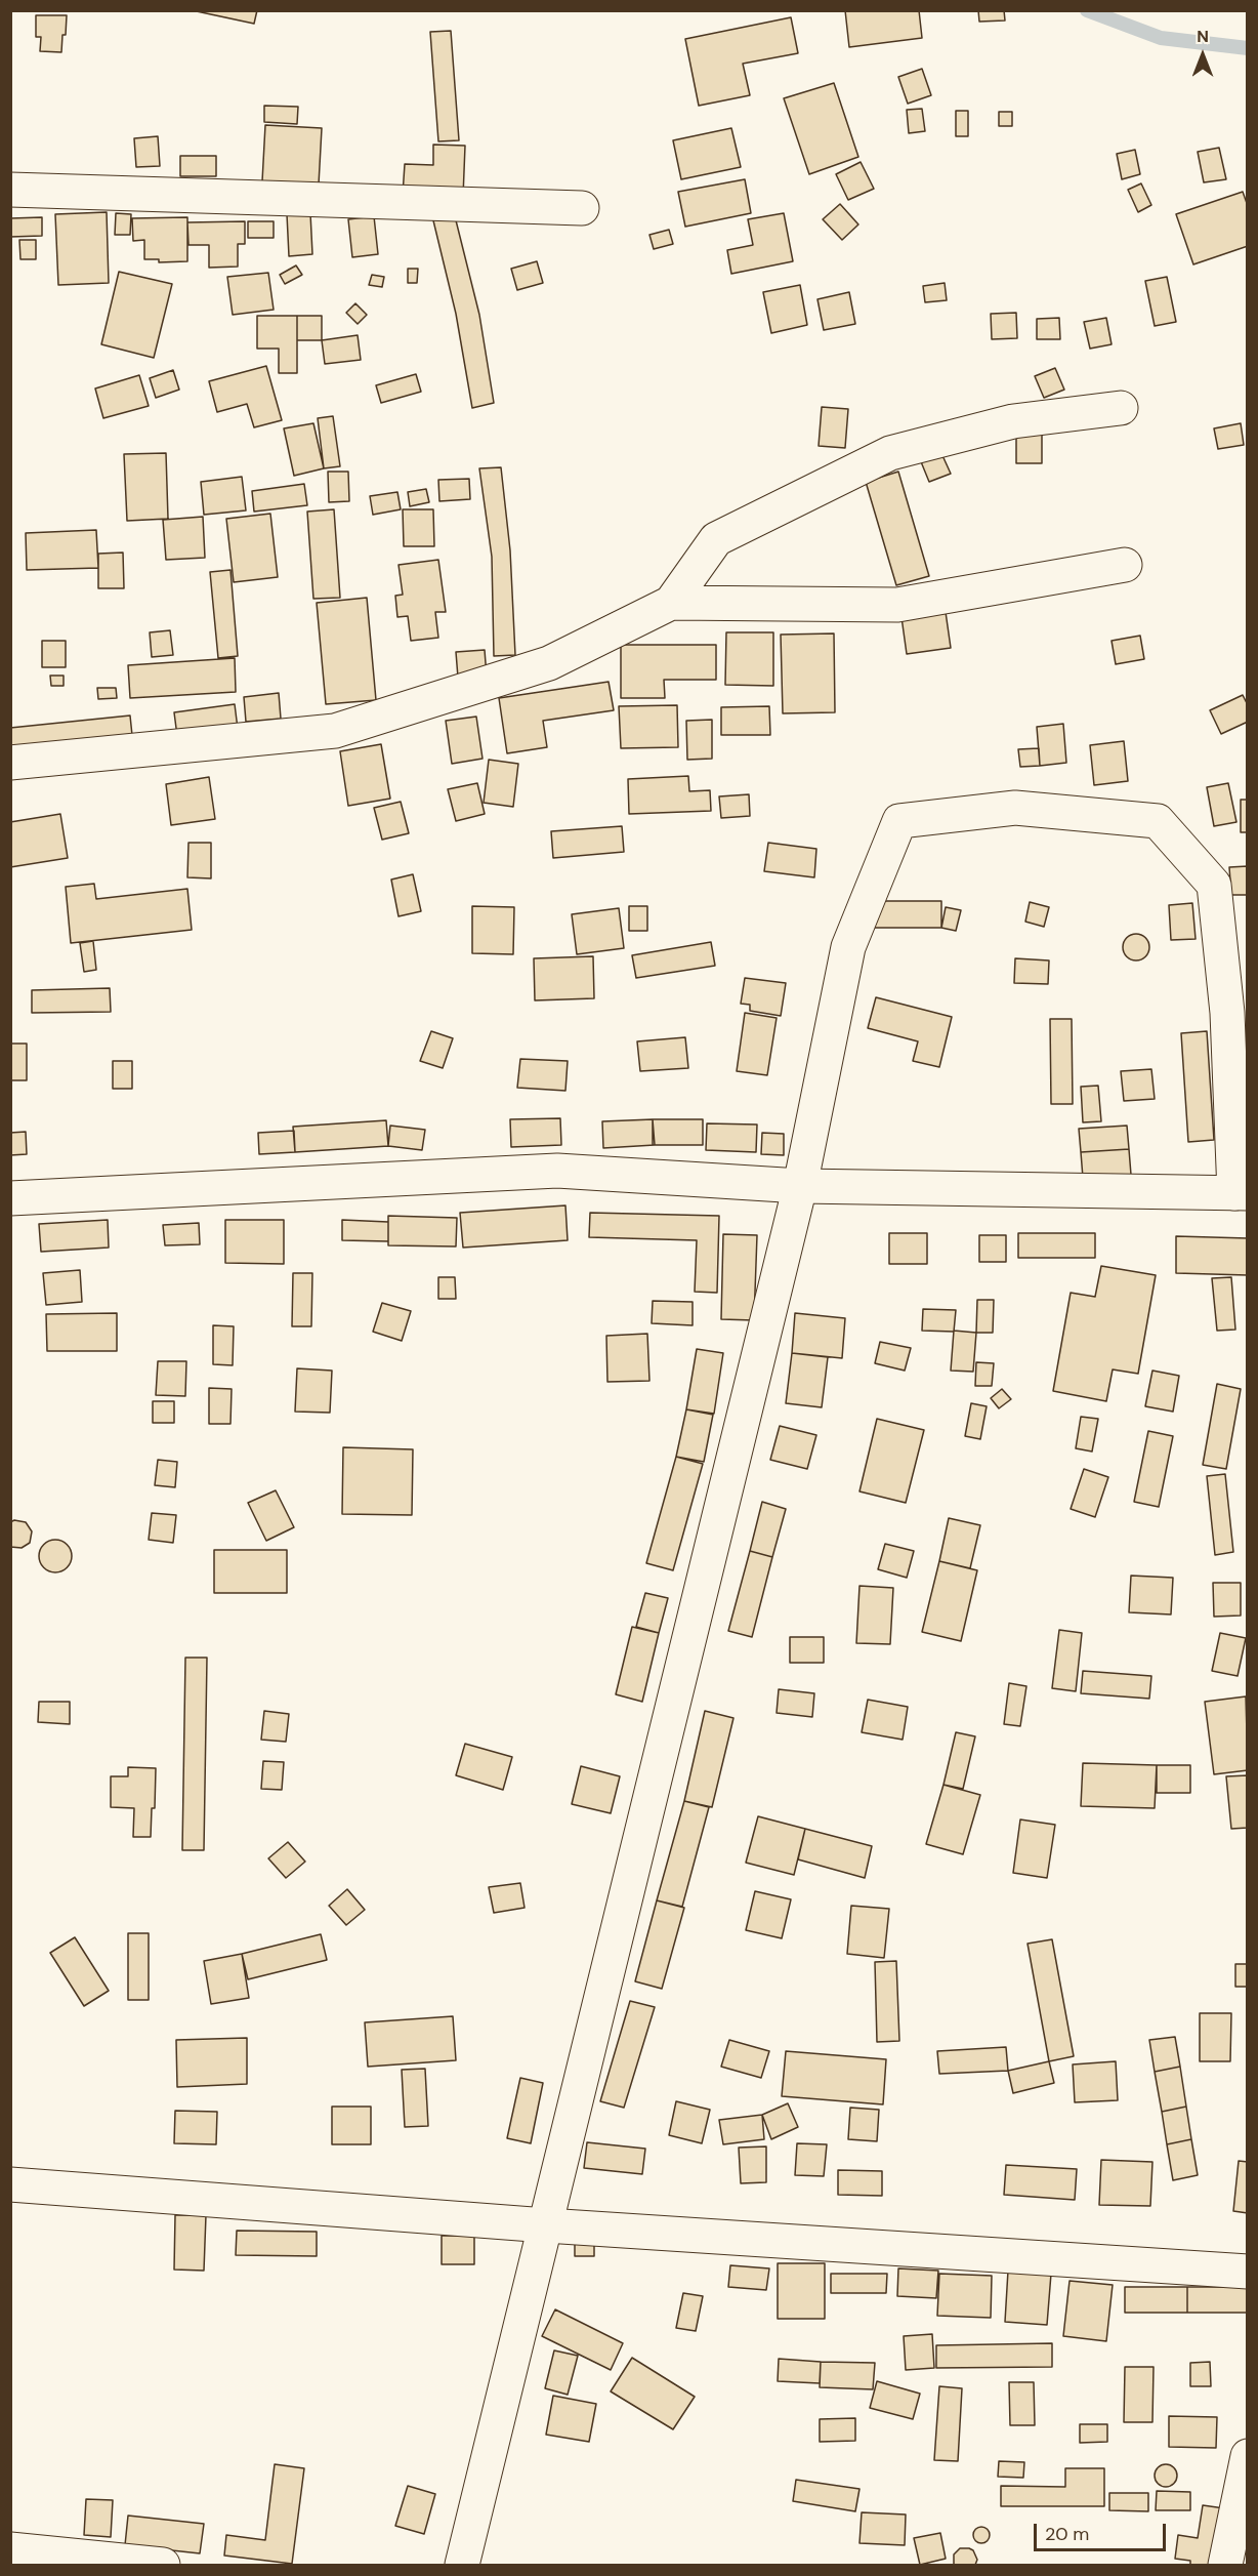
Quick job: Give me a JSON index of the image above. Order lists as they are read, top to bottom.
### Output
{
  "scale_bar": "20 m",
  "north": "top"
}
